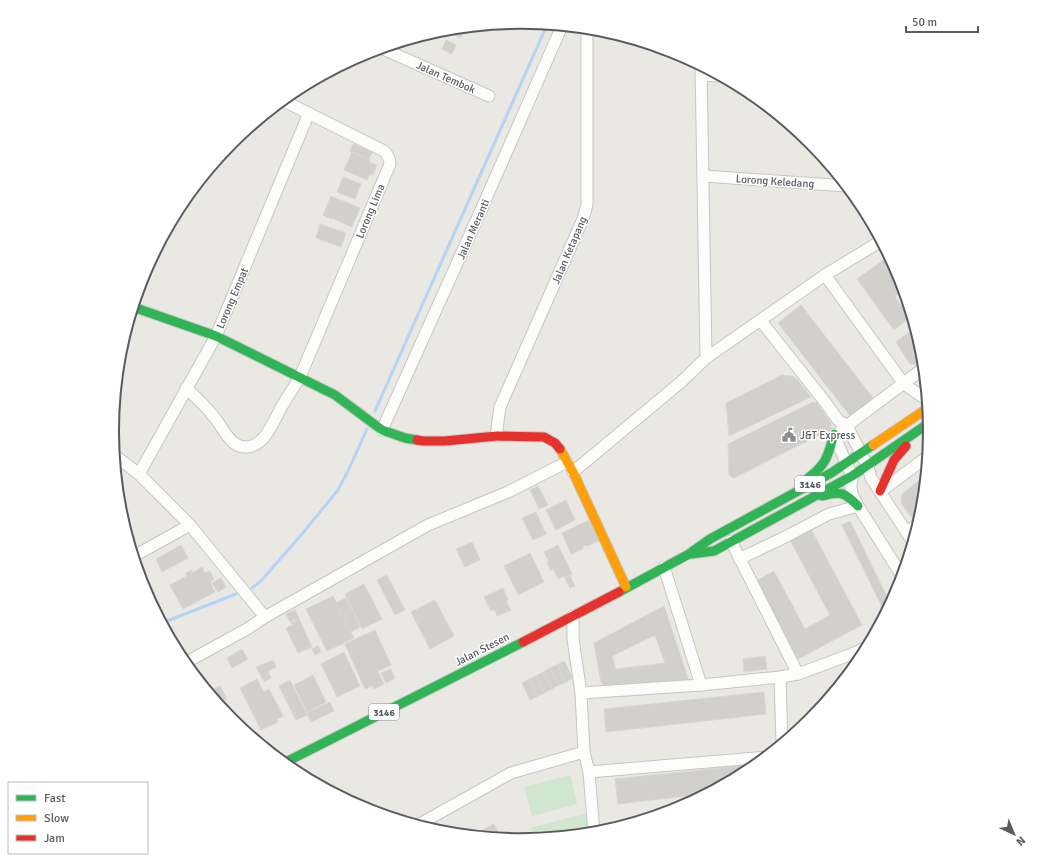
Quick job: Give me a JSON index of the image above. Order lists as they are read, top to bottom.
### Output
{
  "streets": {
    "main road": ["3146", "Jalan Stesen"],
    "street": [
      "Jalan Tembok",
      "Lorong Keledang",
      "Lorong Lima",
      "Jalan Meranti",
      "Jalan Ketapang",
      "Lorong Empat"
    ]
  },
  "crossings": [
    ["Lorong Lima", "Lorong Empat"],
    ["3146", "Jalan Stesen"]
  ],
  "places": {
    "public building": ["J&T Express"]
  },
  "legend": ["Fast", "Slow", "Jam"],
  "scale_bar": "50 m",
  "north": "bottom right"
}
